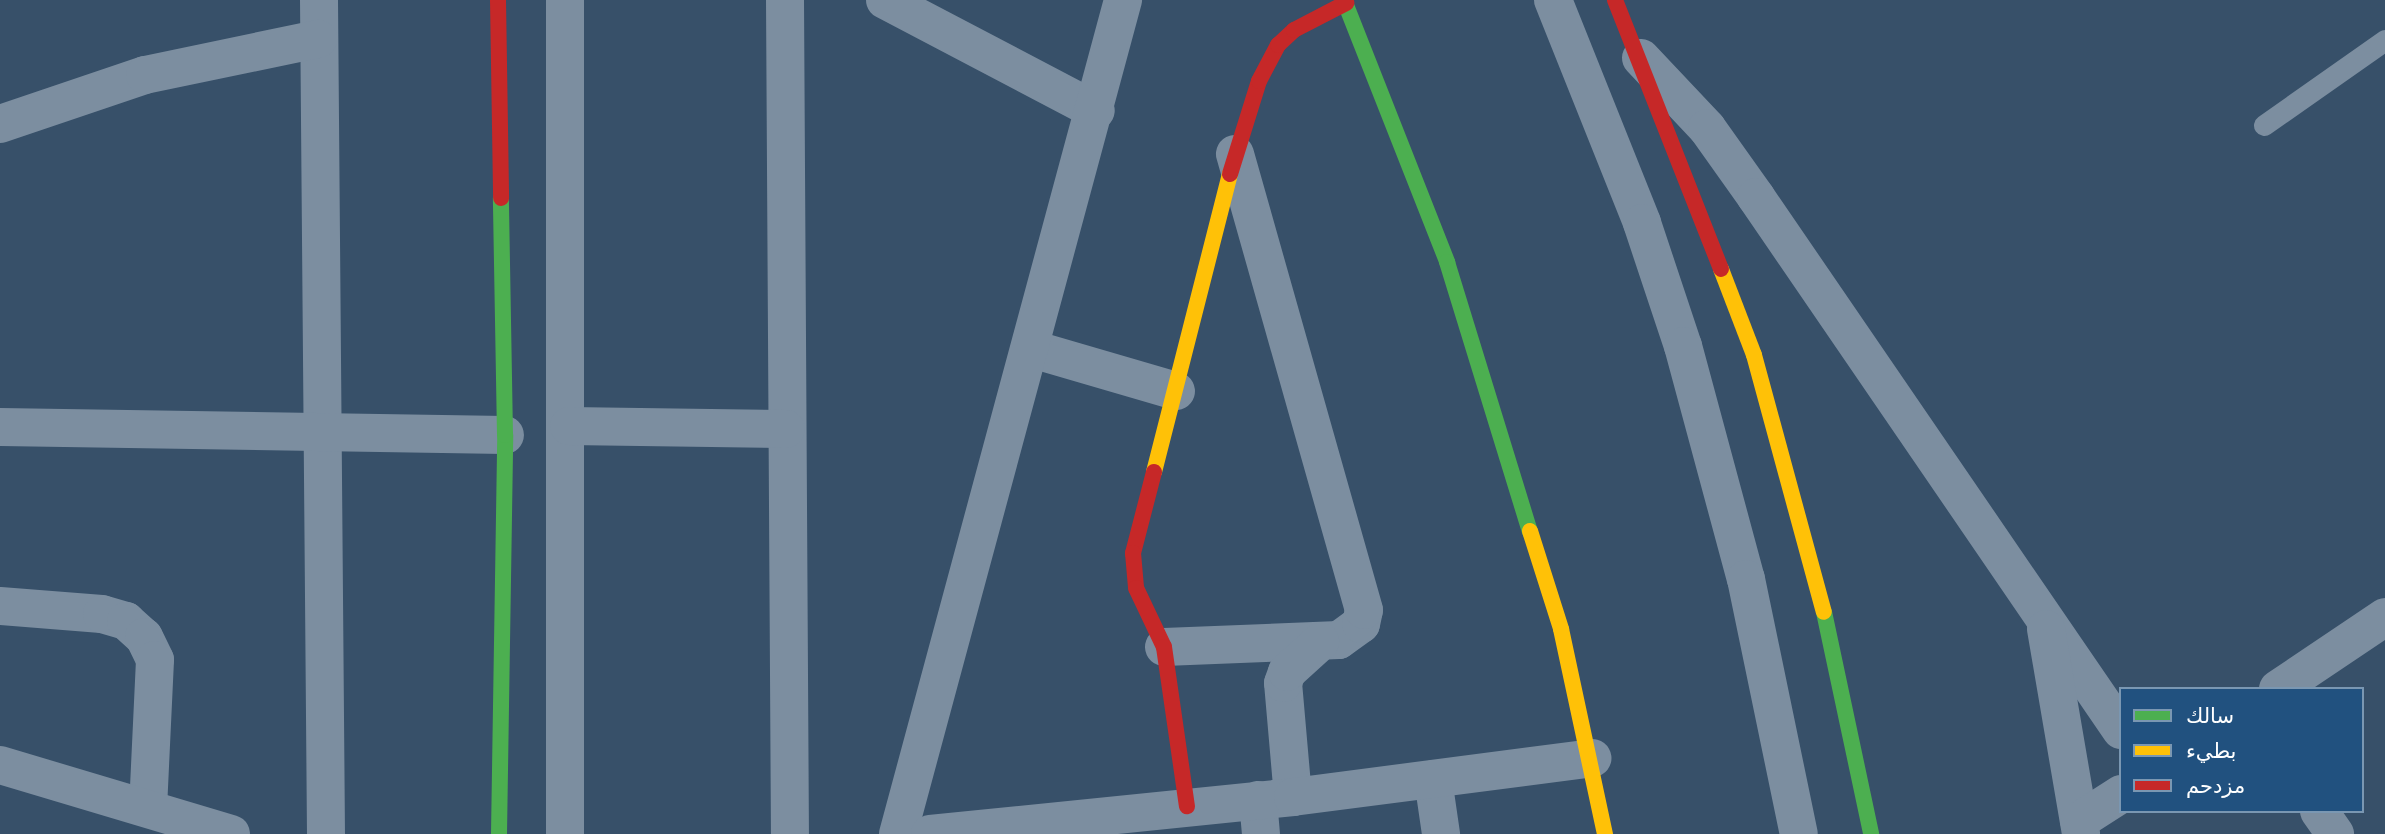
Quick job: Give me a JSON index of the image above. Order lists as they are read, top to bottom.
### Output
{
  "legend": ["سالك", "بطيء", "مزدحم"]
}
